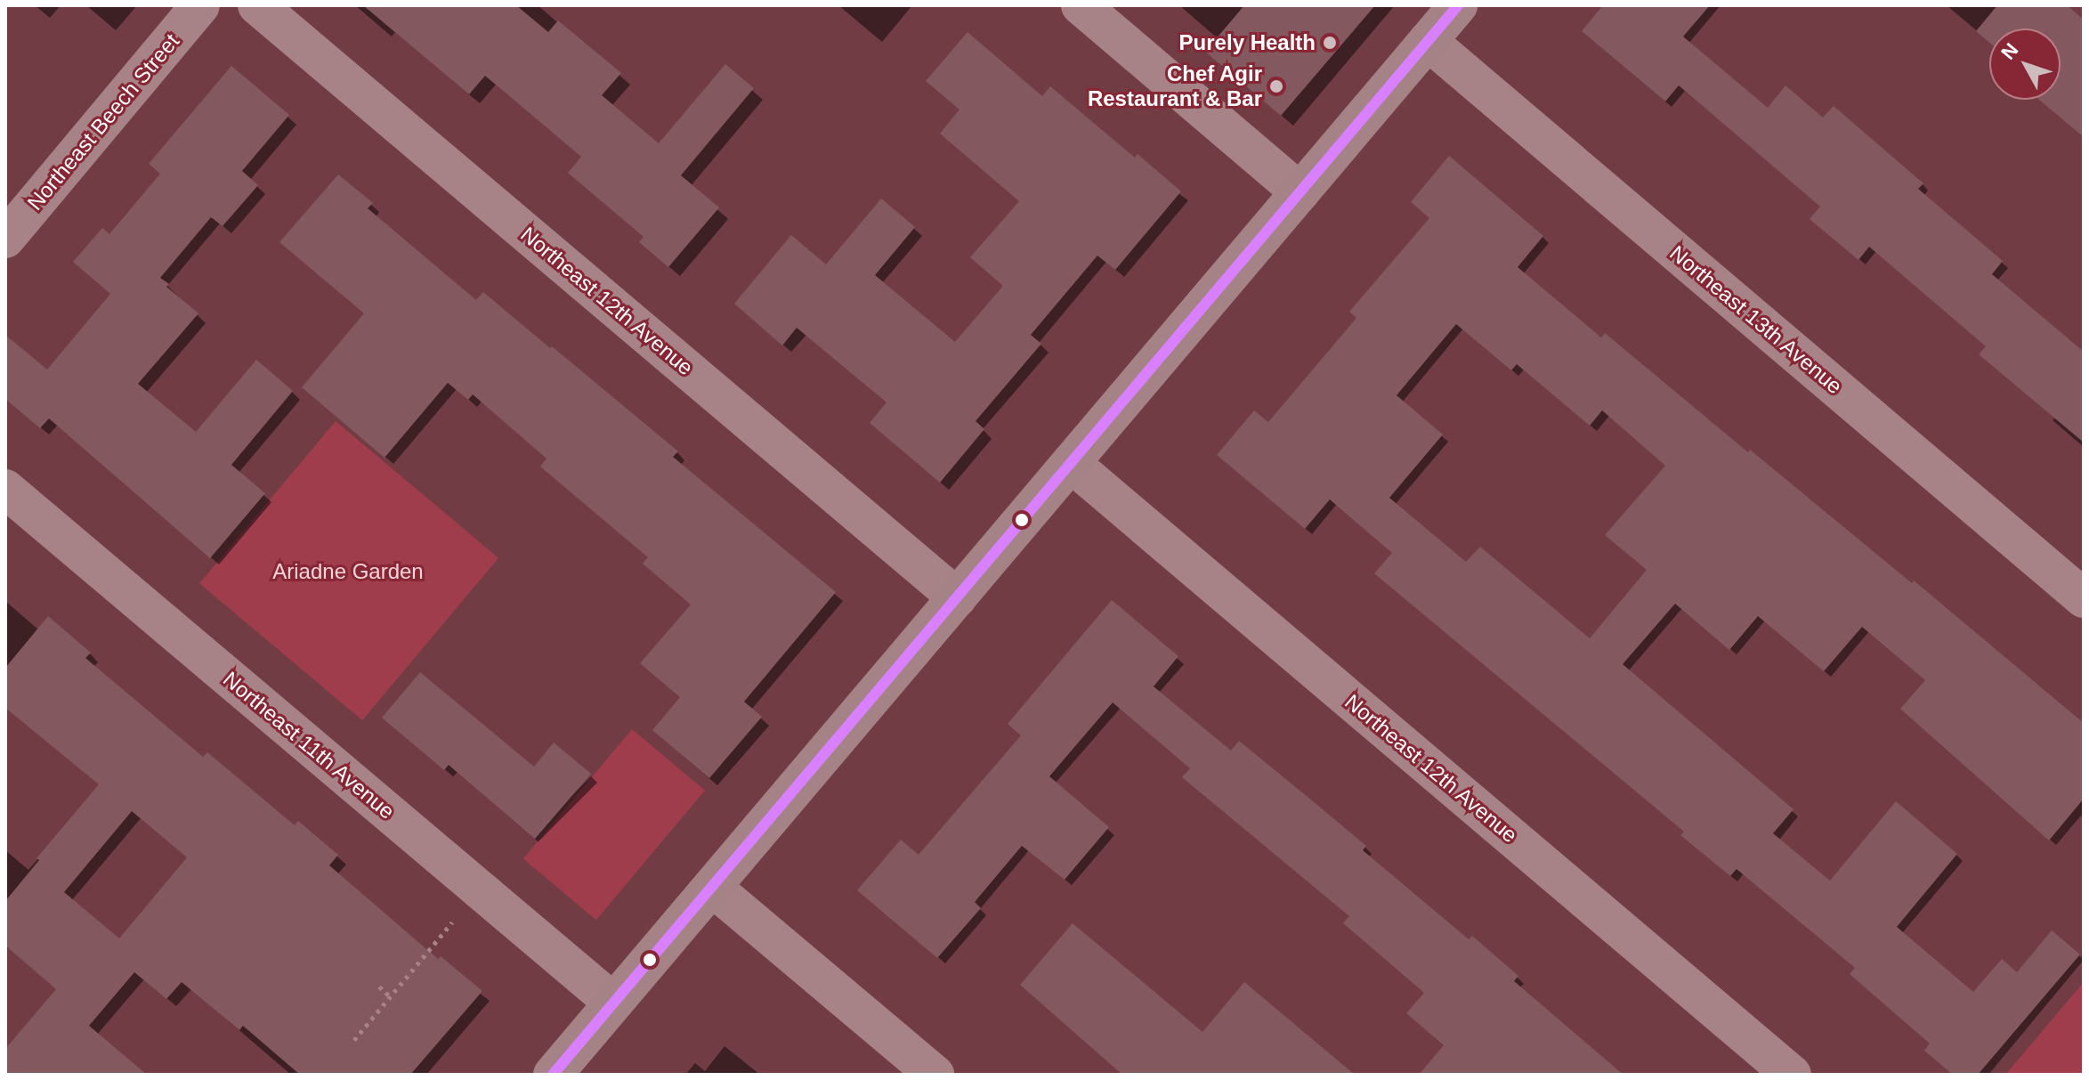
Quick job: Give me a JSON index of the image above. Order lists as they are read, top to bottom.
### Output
{
  "streets": {
    "street": [
      "Northeast Beech Street",
      "Northeast 12th Avenue",
      "Northeast 13th Avenue",
      "Northeast 11th Avenue"
    ]
  },
  "parks": ["Ariadne Garden"],
  "places": ["Purely Health", "Chef Agir Restaurant & Bar"],
  "north": "top left"
}
